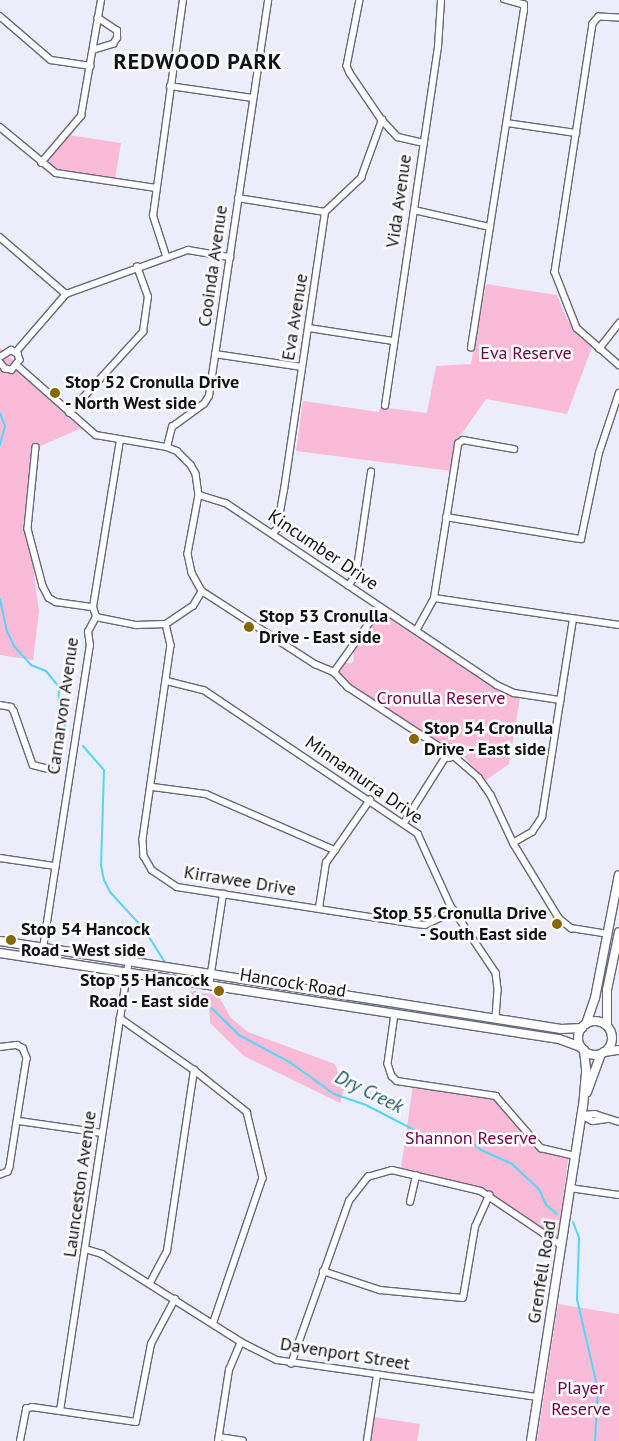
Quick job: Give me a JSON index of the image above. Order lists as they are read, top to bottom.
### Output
{
  "streets": {
    "main road": ["Hancock Road", "Grenfell Road"],
    "street": [
      "Vida Avenue",
      "Cooinda Avenue",
      "Eva Avenue",
      "Kincumber Drive",
      "Carnarvon Avenue",
      "Minnamurra Drive",
      "Kirrawee Drive",
      "Launceston Avenue",
      "Davenport Street"
    ]
  },
  "crossings": [
    ["Eva Avenue", "Kincumber Drive"],
    ["Carnarvon Avenue", "Hancock Road"],
    ["Minnamurra Drive", "Kirrawee Drive"],
    ["Minnamurra Drive", "Hancock Road"],
    ["Hancock Road", "Launceston Avenue"],
    ["Hancock Road", "Grenfell Road"],
    ["Launceston Avenue", "Davenport Street"],
    ["Grenfell Road", "Davenport Street"]
  ],
  "districts": ["REDWOOD PARK"],
  "water": ["Dry Creek"],
  "parks": [
    "Eva Reserve",
    "Cronulla Reserve",
    "Shannon Reserve",
    "Player Reserve"
  ],
  "places": [
    "Stop 52 Cronulla Drive - North West side",
    "Stop 53 Cronulla Drive - East side",
    "Stop 54 Cronulla Drive - East side",
    "Stop 55 Cronulla Drive - South East side",
    "Stop 54 Hancock Road - West side",
    "Stop 55 Hancock Road - East side"
  ]
}
